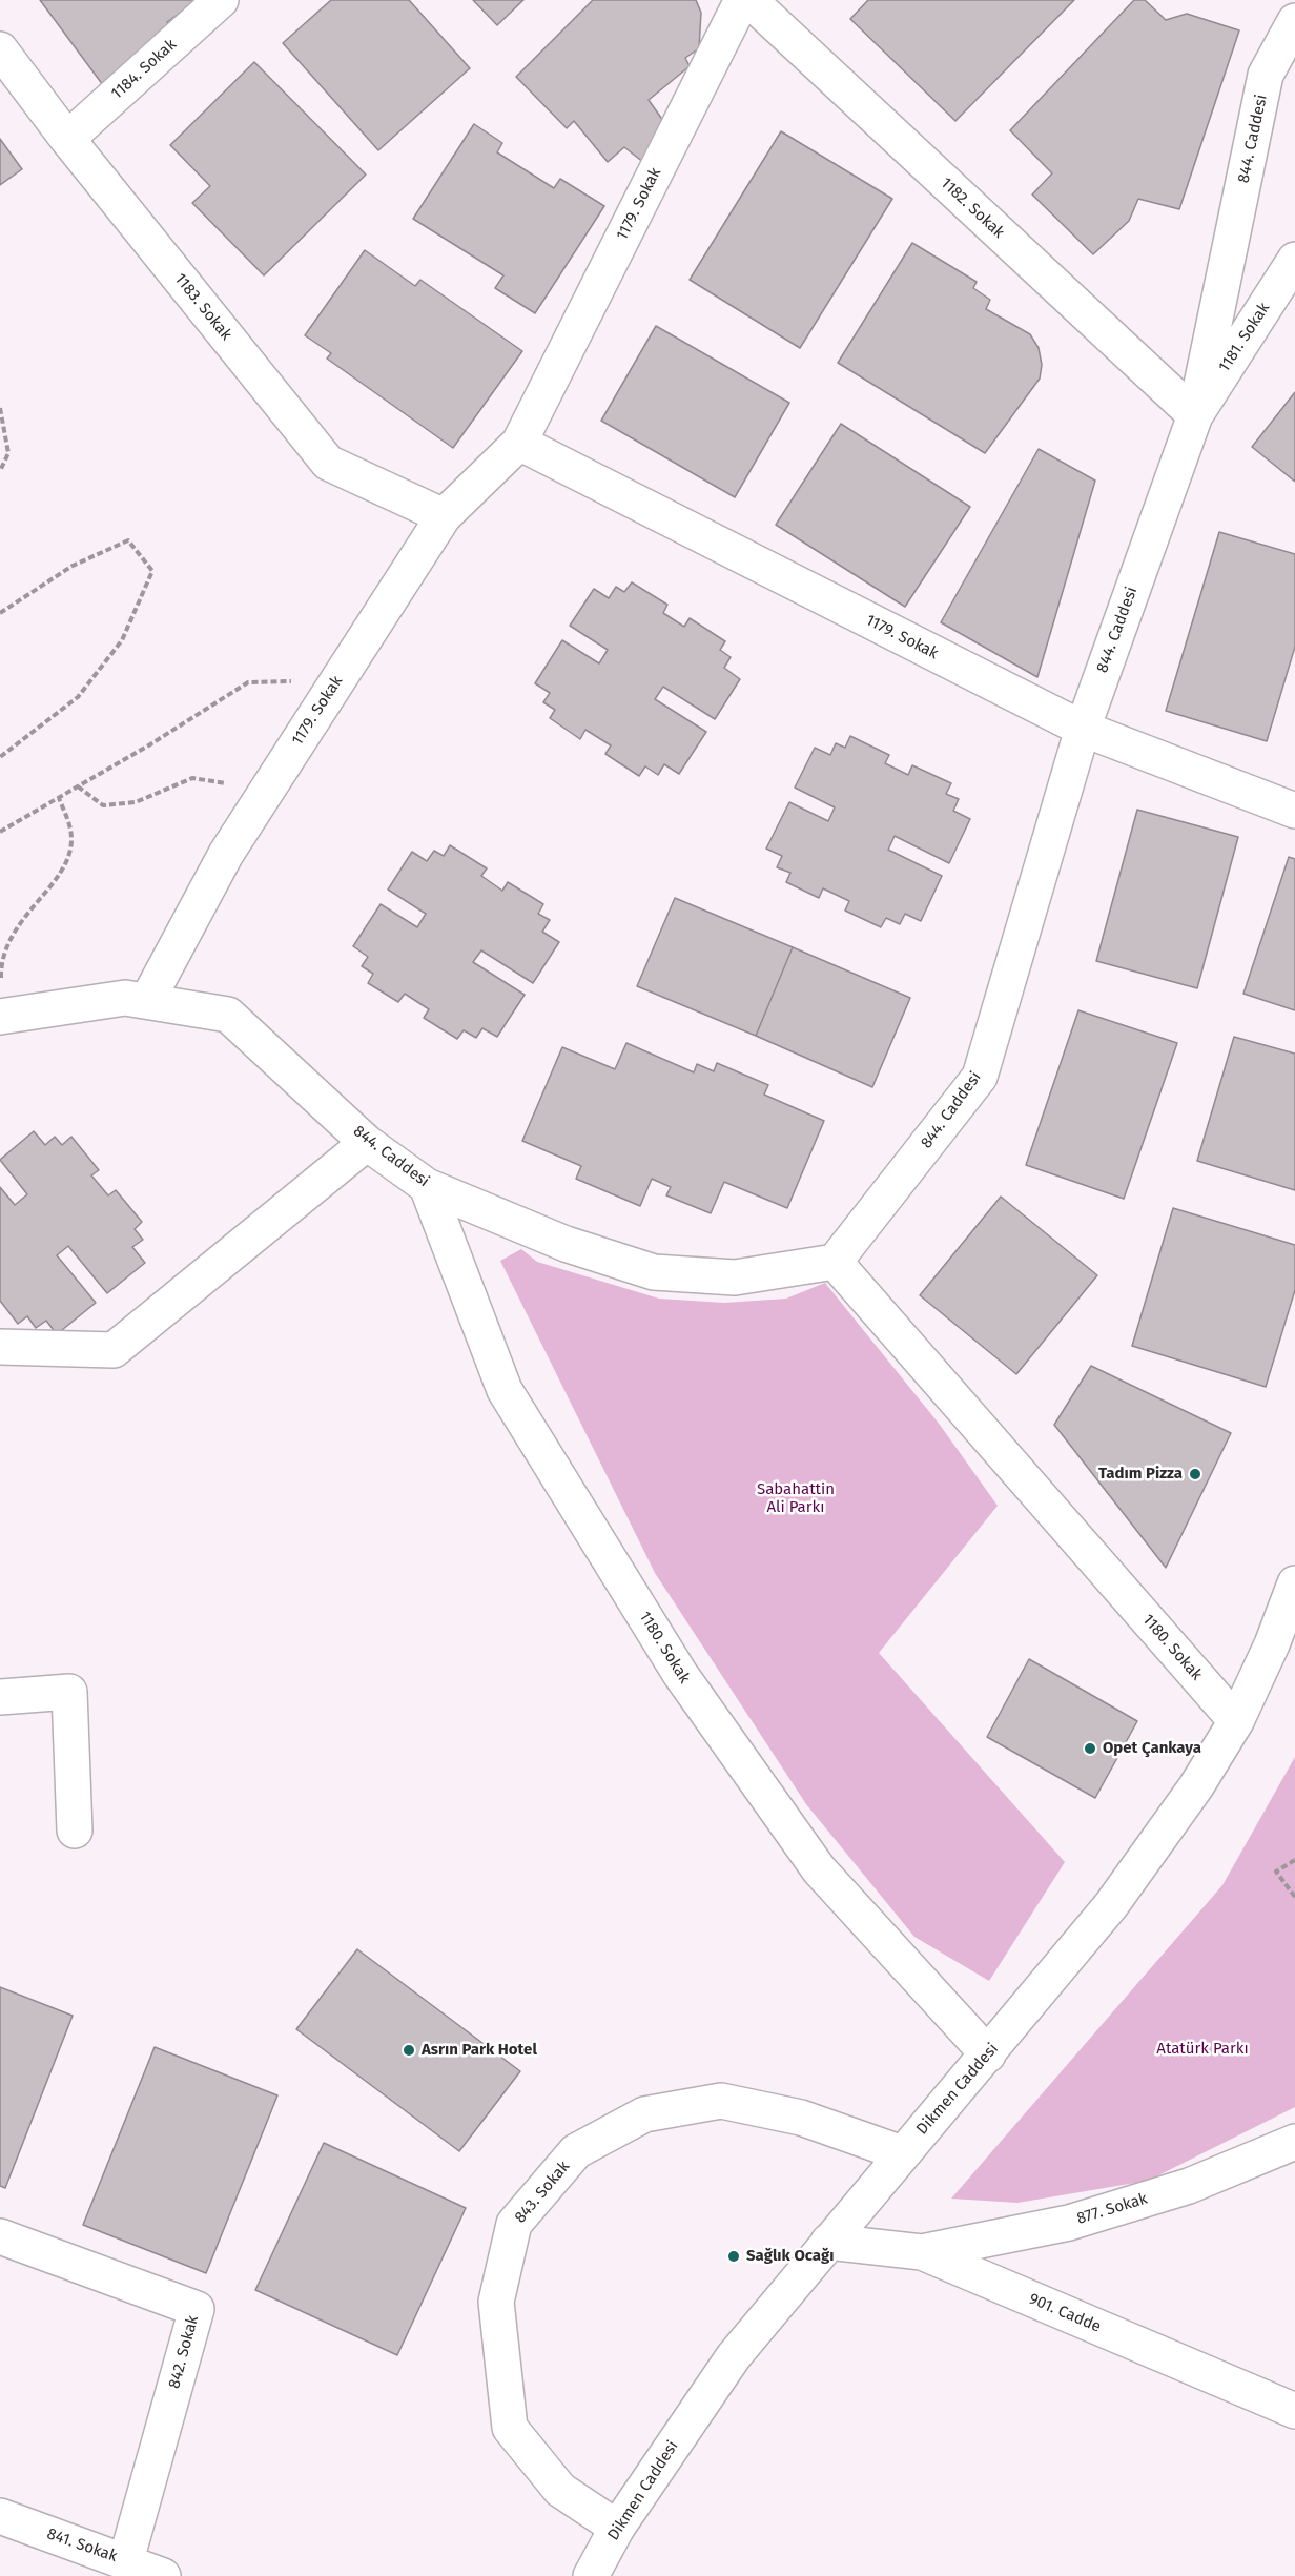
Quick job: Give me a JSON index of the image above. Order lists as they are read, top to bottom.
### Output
{
  "streets": {
    "street": [
      "1184. Sokak",
      "844. Caddesi",
      "1179. Sokak",
      "1182. Sokak",
      "1183. Sokak",
      "1181. Sokak",
      "1180. Sokak",
      "Dikmen Caddesi",
      "843. Sokak",
      "877. Sokak",
      "901. Cadde",
      "842. Sokak",
      "841. Sokak"
    ]
  },
  "crossings": [
    ["1184. Sokak", "1183. Sokak"],
    ["844. Caddesi", "1179. Sokak"],
    ["844. Caddesi", "1182. Sokak"],
    ["844. Caddesi", "1181. Sokak"],
    ["844. Caddesi", "1180. Sokak"],
    ["1179. Sokak", "1183. Sokak"],
    ["1182. Sokak", "1181. Sokak"],
    ["1180. Sokak", "Dikmen Caddesi"],
    ["Dikmen Caddesi", "843. Sokak"],
    ["Dikmen Caddesi", "901. Cadde"],
    ["877. Sokak", "901. Cadde"],
    ["842. Sokak", "841. Sokak"]
  ],
  "parks": ["Sabahattin Ali Parkı", "Atatürk Parkı"],
  "places": [
    "Tadım Pizza",
    "Opet Çankaya",
    "Asrın Park Hotel",
    "Sağlık Ocağı"
  ]
}
